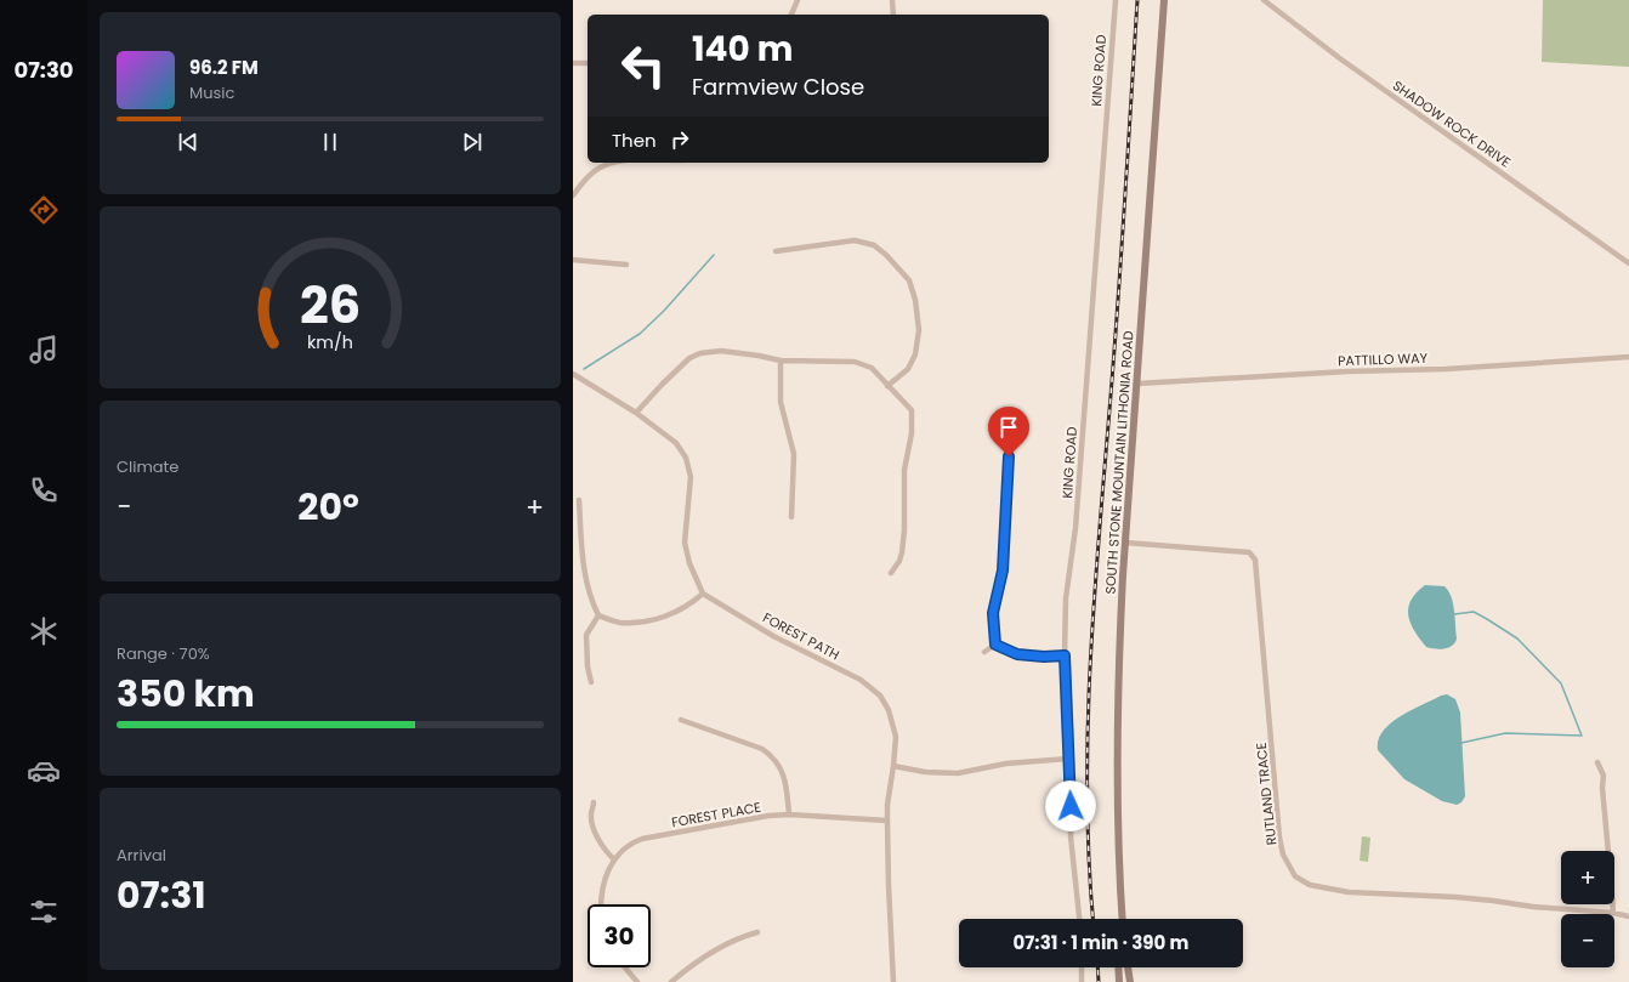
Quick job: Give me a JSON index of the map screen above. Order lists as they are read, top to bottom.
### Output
{
  "streets": {
    "main road": ["SOUTH STONE MOUNTAIN LITHONIA ROAD"],
    "street": [
      "KING ROAD",
      "SHADOW ROCK DRIVE",
      "PATTILLO WAY",
      "FOREST PATH",
      "RUTLAND TRACE",
      "FOREST PLACE"
    ]
  },
  "crossings": [
    ["PATTILLO WAY", "SOUTH STONE MOUNTAIN LITHONIA ROAD"],
    ["SOUTH STONE MOUNTAIN LITHONIA ROAD", "RUTLAND TRACE"],
    ["FOREST PATH", "FOREST PLACE"]
  ],
  "page": {
    "tabs": "07:30",
    "turn": ["140 m", "Farmview Close"],
    "song": ["96.2 FM", "Music"],
    "then": "Then",
    "tile": [
      "Climate",
      ["Range · 70%", "350 km"],
      ["Arrival", "07:31"]
    ],
    "heat": ["−", "20°", "+"],
    "map_buttons": ["+", "−"],
    "limit": "30",
    "trip": "07:31 · 1 min · 390 m",
    "gauge": ["26", "km/h"]
  }
}
